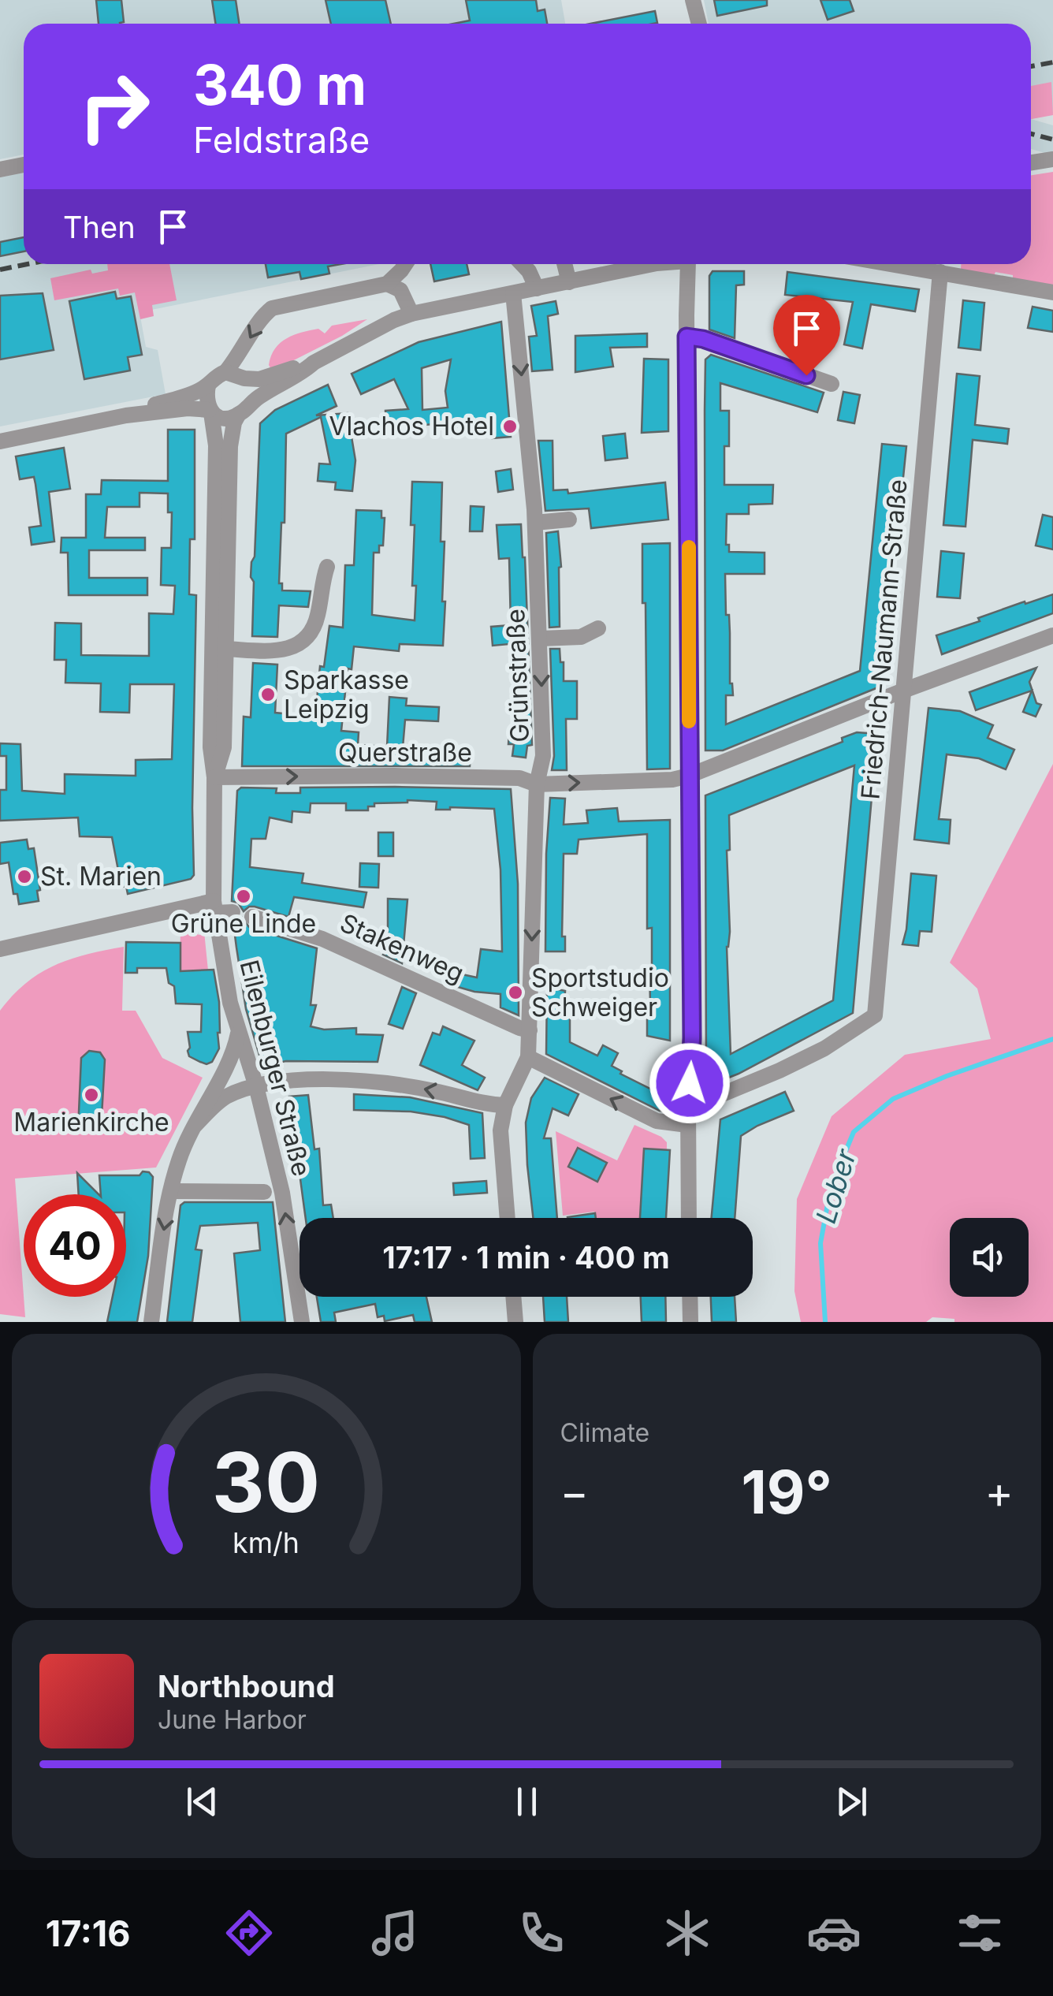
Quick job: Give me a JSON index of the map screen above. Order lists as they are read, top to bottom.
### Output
{
  "streets": {
    "street": [
      "Friedrich-Naumann-Straße",
      "Grünstraße",
      "Querstraße",
      "Stakenweg",
      "Eilenburger Straße"
    ]
  },
  "crossings": [
    ["Friedrich-Naumann-Straße", "Querstraße"],
    ["Grünstraße", "Querstraße"],
    ["Grünstraße", "Stakenweg"],
    ["Querstraße", "Eilenburger Straße"]
  ],
  "one_way": ["Grünstraße", "Querstraße"],
  "water": ["Lober"],
  "places": [
    "Vlachos Hotel",
    "Sparkasse Leipzig",
    "St. Marien",
    "Grüne Linde",
    "Sportstudio Schweiger",
    "Marienkirche"
  ],
  "page": {
    "turn": ["340 m", "Feldstraße"],
    "then": "Then",
    "limit": "40",
    "trip": "17:17 · 1 min · 400 m",
    "tile": "Climate",
    "heat": ["−", "19°", "+"],
    "song": ["Northbound", "June Harbor"],
    "tabs": "17:16",
    "gauge": ["30", "km/h"]
  }
}
